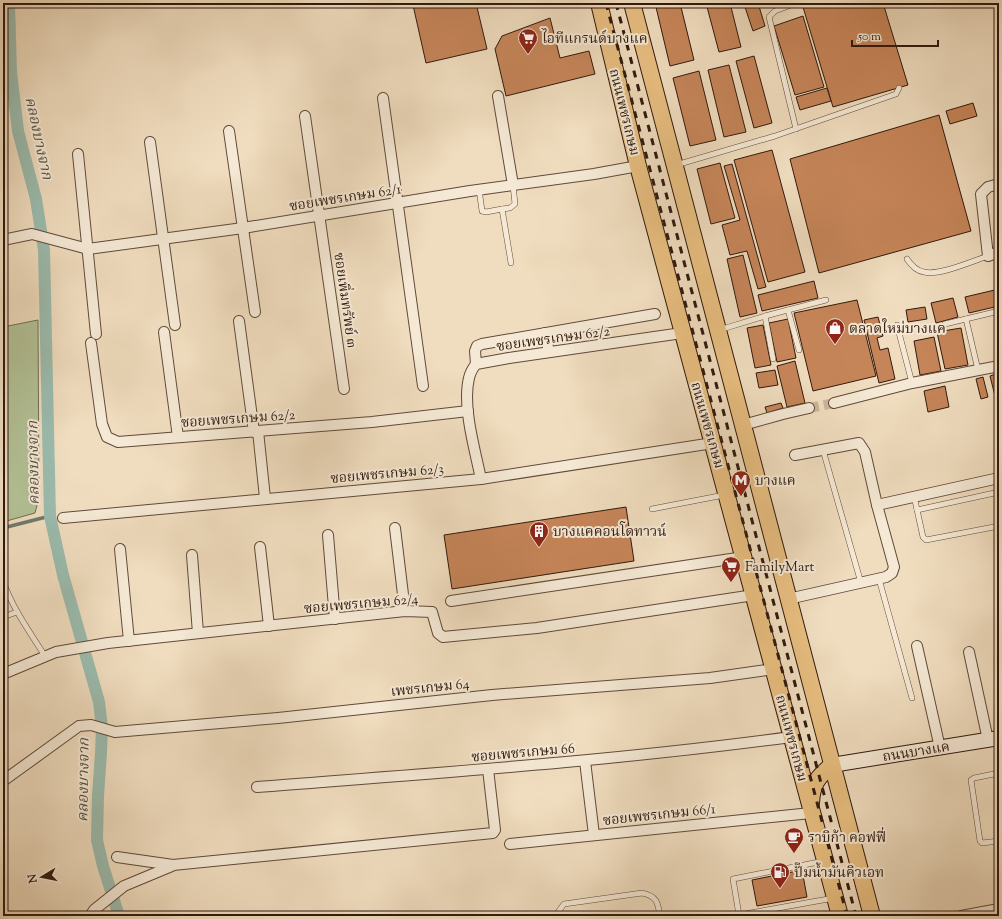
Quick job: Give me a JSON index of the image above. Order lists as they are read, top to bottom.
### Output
{
  "streets": {
    "main road": ["ถนนเพชรเกษม", "ถนนบางแค"],
    "street": [
      "ซอยเพชรเกษม 62/1",
      "ซอยเพิ่มทรัพย์ ๓",
      "ซอยเพชรเกษม 62/2",
      "ซอยเพชรเกษม 62/3",
      "ซอยเพชรเกษม 62/4",
      "เพชรเกษม 64",
      "ซอยเพชรเกษม 66",
      "ซอยเพชรเกษม 66/1"
    ]
  },
  "crossings": [
    ["ถนนเพชรเกษม", "ซอยเพชรเกษม 62/1"],
    ["ถนนเพชรเกษม", "ซอยเพชรเกษม 62/2"],
    ["ถนนเพชรเกษม", "ซอยเพชรเกษม 62/3"],
    ["ถนนเพชรเกษม", "ซอยเพชรเกษม 62/4"],
    ["ถนนเพชรเกษม", "เพชรเกษม 64"],
    ["ถนนเพชรเกษม", "ซอยเพชรเกษม 66"],
    ["ถนนเพชรเกษม", "ซอยเพชรเกษม 66/1"],
    ["ซอยเพชรเกษม 62/1", "ซอยเพิ่มทรัพย์ ๓"],
    ["ซอยเพชรเกษม 62/1", "ซอยเพชรเกษม 62/2"]
  ],
  "water": ["คลองบางจาก"],
  "places": {
    "supermarket": ["ไอทีแกรนด์บางแค", "FamilyMart"],
    "shop": ["ตลาดใหม่บางแค"],
    "metro station": ["บางแค"],
    "building": ["บางแคคอนโดทาวน์"],
    "cafe": ["ราบิก้า คอฟฟี่"],
    "fuel station": ["ปั๊มน้ำมันคิวเอท"]
  },
  "scale_bar": "50 m",
  "north": "left"
}
